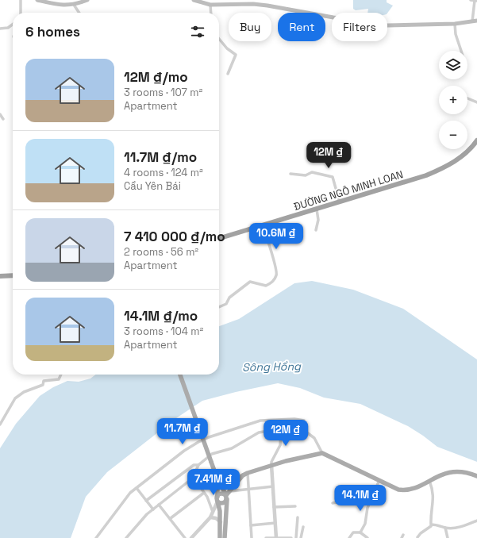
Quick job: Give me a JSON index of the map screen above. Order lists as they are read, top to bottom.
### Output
{
  "streets": {
    "highway": ["ĐƯỜNG NGÔ MINH LOAN"]
  },
  "water": ["Sông Hồng"],
  "page": {
    "chip": ["Buy", "Rent", "Filters"],
    "heading": "6 homes",
    "map_buttons": ["+", "−"],
    "list": [
      {
        "name": "12M ₫/mo",
        "note": "3 rooms · 107 m² · Apartment"
      },
      {
        "name": "11.7M ₫/mo",
        "note": "4 rooms · 124 m² · Cầu Yên Bái"
      },
      {
        "name": "7 410 000 ₫/mo",
        "note": "2 rooms · 56 m² · Apartment"
      },
      {
        "name": "14.1M ₫/mo",
        "note": "3 rooms · 104 m² · Apartment"
      }
    ],
    "price": [
      "12M ₫",
      "10.6M ₫",
      "11.7M ₫",
      "12M ₫",
      "7.41M ₫",
      "14.1M ₫"
    ]
  }
}
